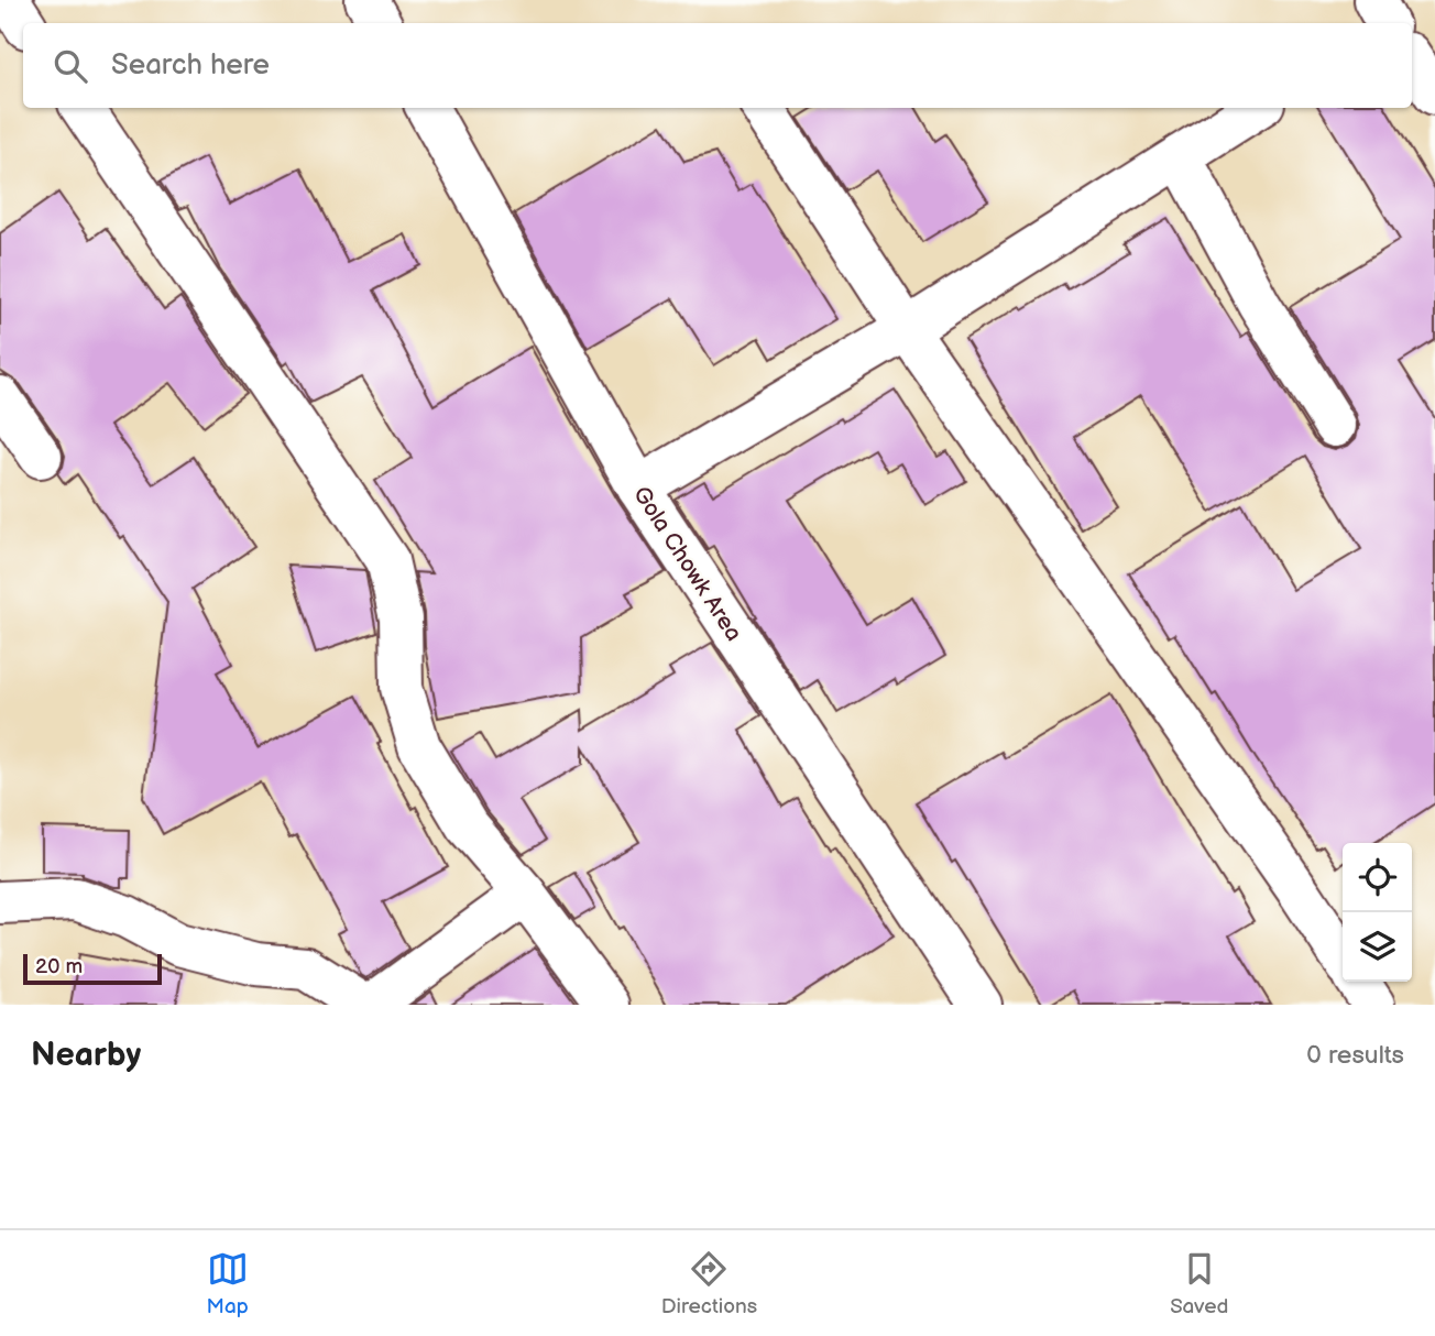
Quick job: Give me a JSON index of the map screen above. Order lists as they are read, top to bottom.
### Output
{
  "streets": {
    "street": ["Gola Chowk Area"]
  },
  "scale_bar": "20 m",
  "page": {
    "search": "Search here",
    "scale": "20 m",
    "heading": ["Nearby", "0 results"],
    "nav": ["Map", "Directions", "Saved"]
  }
}
